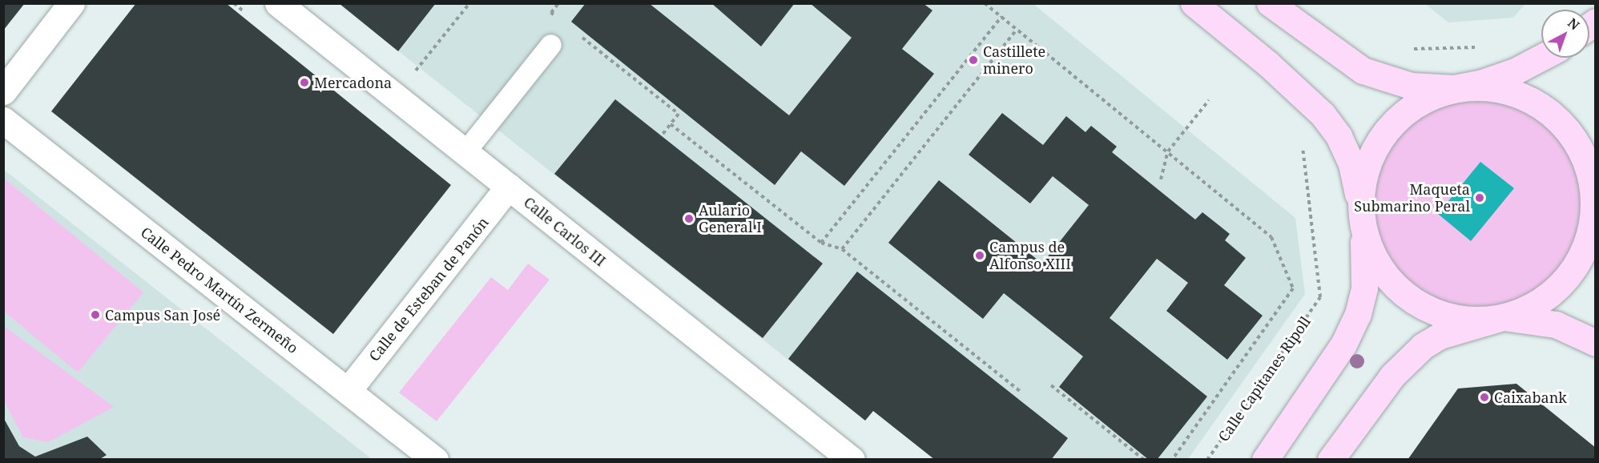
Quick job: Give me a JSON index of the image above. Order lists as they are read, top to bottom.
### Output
{
  "streets": {
    "street": ["Calle Carlos III", "Calle de Esteban de Panón", "Calle Pedro Martín Zermeño"],
    "path": ["Calle Capitanes Ripoll"]
  },
  "crossings": [
    ["Calle Carlos III", "Calle de Esteban de Panón"],
    ["Calle de Esteban de Panón", "Calle Pedro Martín Zermeño"]
  ],
  "places": [
    "Castillete minero",
    "Mercadona",
    "Maqueta Submarino Peral",
    "Aulario General I",
    "Campus de Alfonso XIII",
    "Campus San José",
    "Caixabank"
  ],
  "north": "top right"
}
